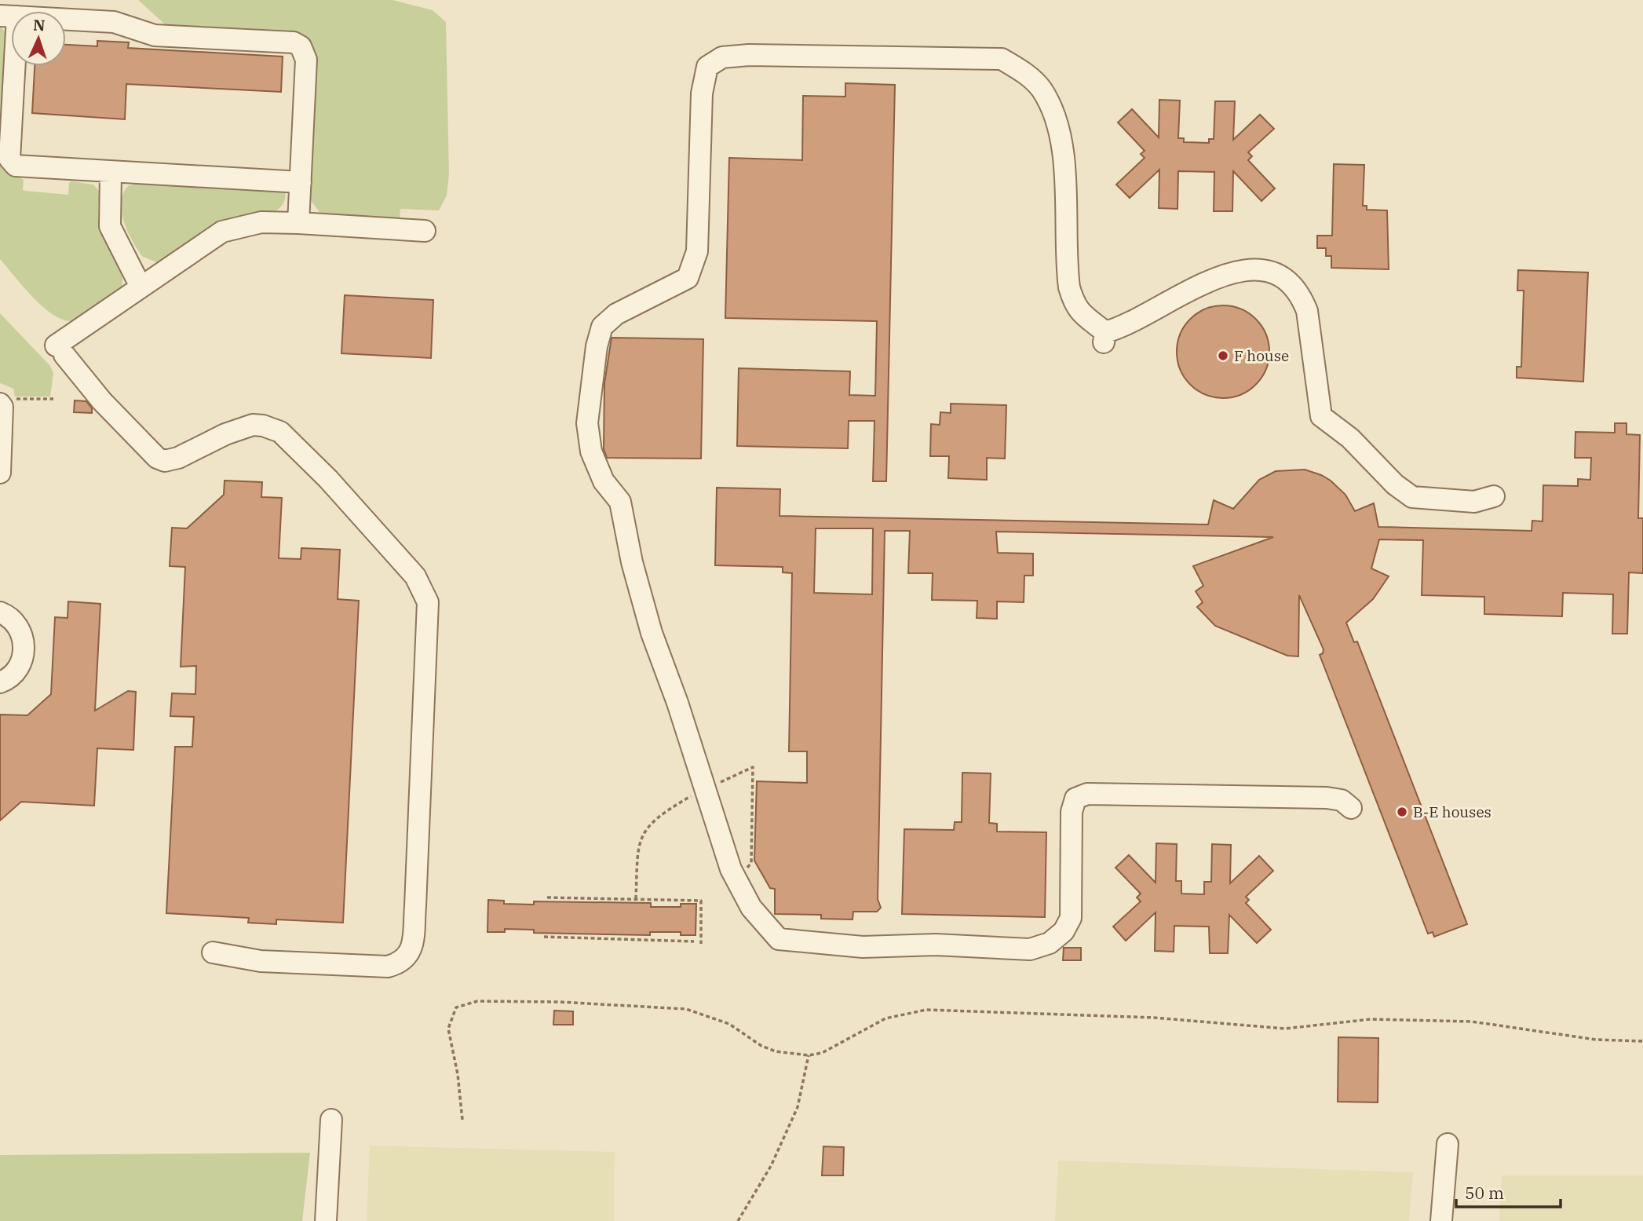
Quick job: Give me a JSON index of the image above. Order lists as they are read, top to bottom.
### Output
{
  "places": ["F house", "B-E houses"],
  "scale_bar": "50 m",
  "north": "top"
}
